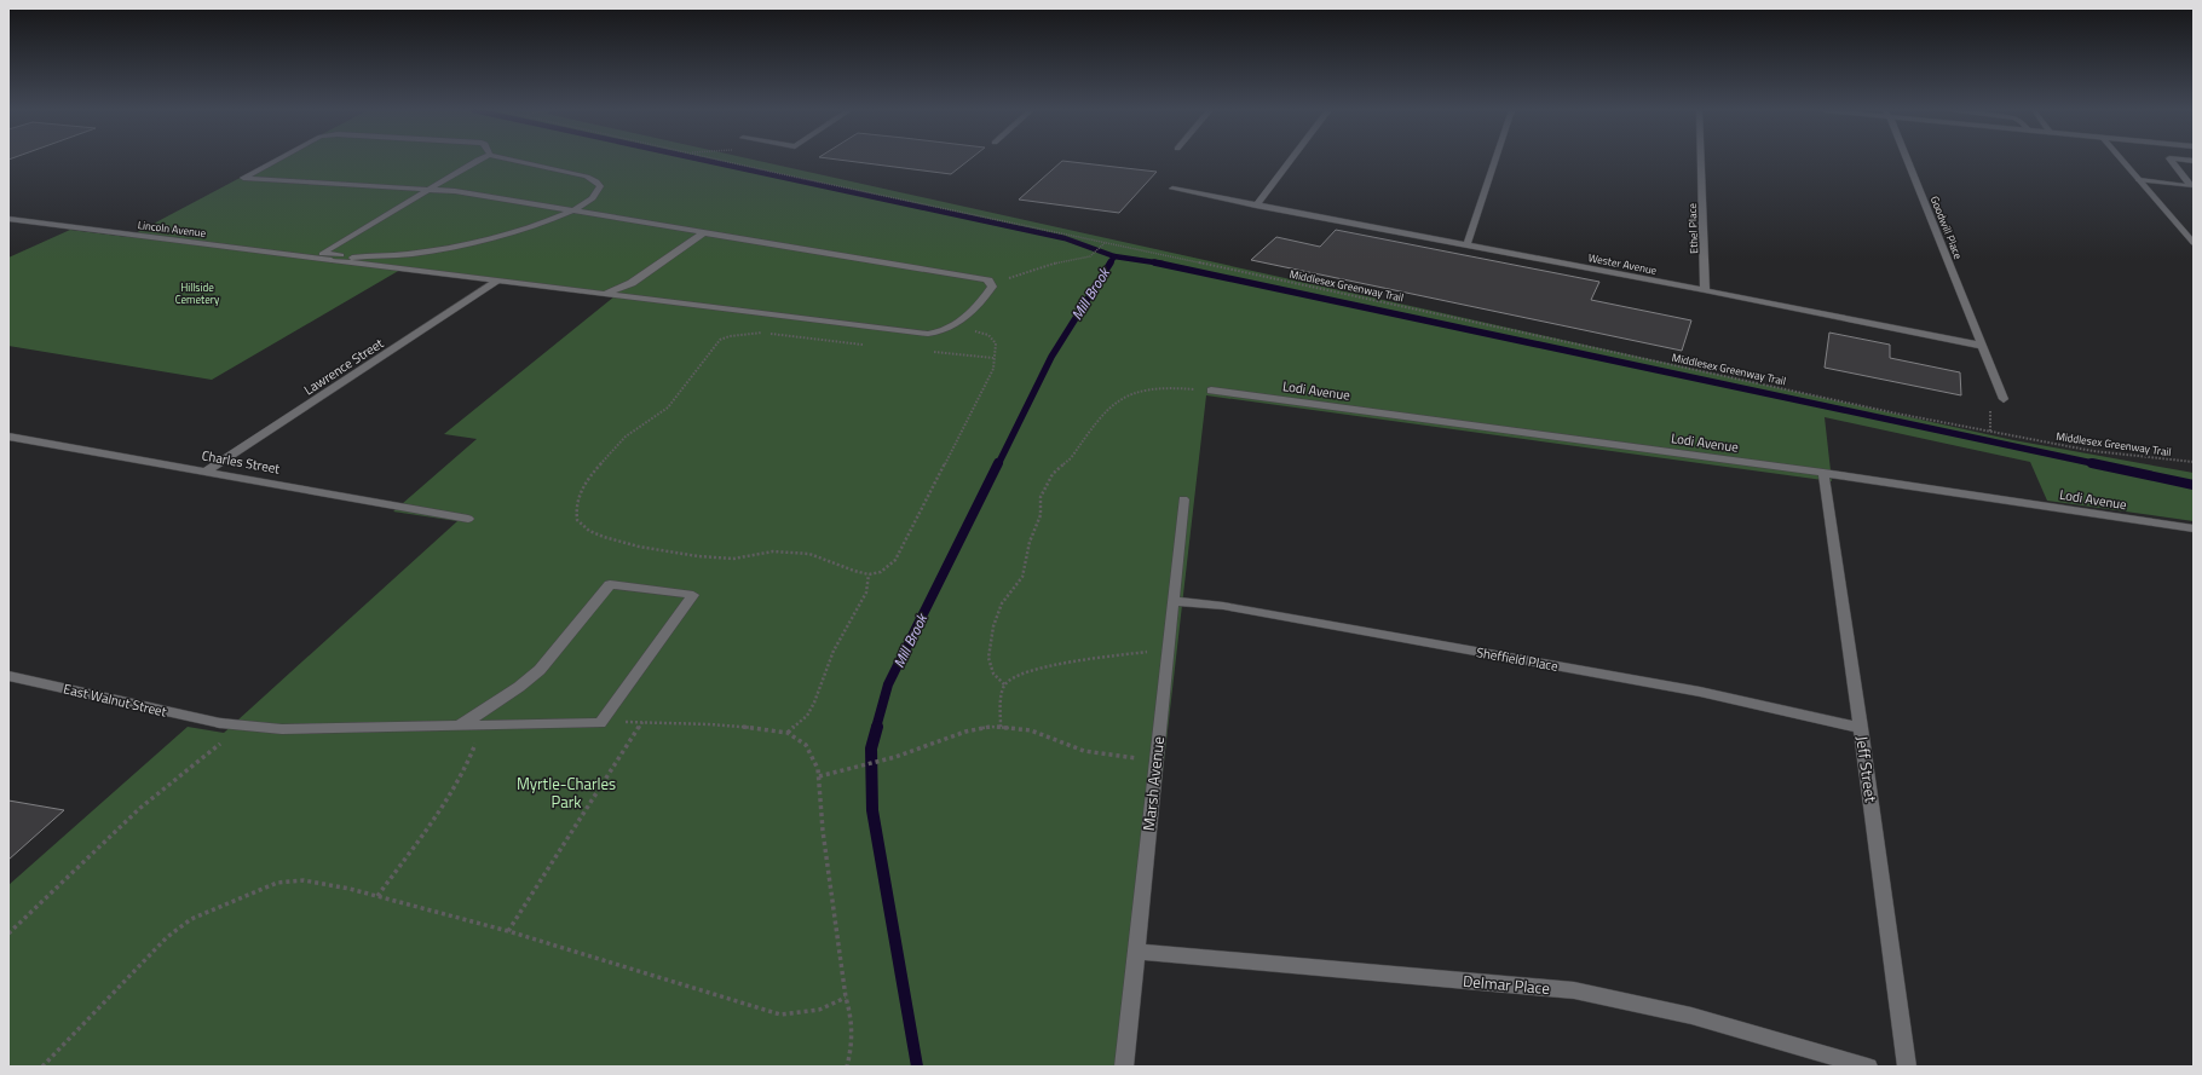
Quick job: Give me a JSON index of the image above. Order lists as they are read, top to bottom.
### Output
{
  "streets": {
    "street": [
      "Goodwill Place",
      "Lincoln Avenue",
      "Ethel Place",
      "Wester Avenue",
      "Lawrence Street",
      "Lodi Avenue",
      "Charles Street",
      "Sheffield Place",
      "East Walnut Street",
      "Jeff Street",
      "Marsh Avenue",
      "Delmar Place"
    ],
    "path": ["Middlesex Greenway Trail"]
  },
  "crossings": [
    ["Goodwill Place", "Wester Avenue"],
    ["Ethel Place", "Wester Avenue"],
    ["Lawrence Street", "Charles Street"],
    ["Lodi Avenue", "Jeff Street"],
    ["Sheffield Place", "Jeff Street"],
    ["Sheffield Place", "Marsh Avenue"],
    ["Marsh Avenue", "Delmar Place"]
  ],
  "water": ["Mill Brook"],
  "parks": ["Hillside Cemetery", "Myrtle-Charles Park"]
}
